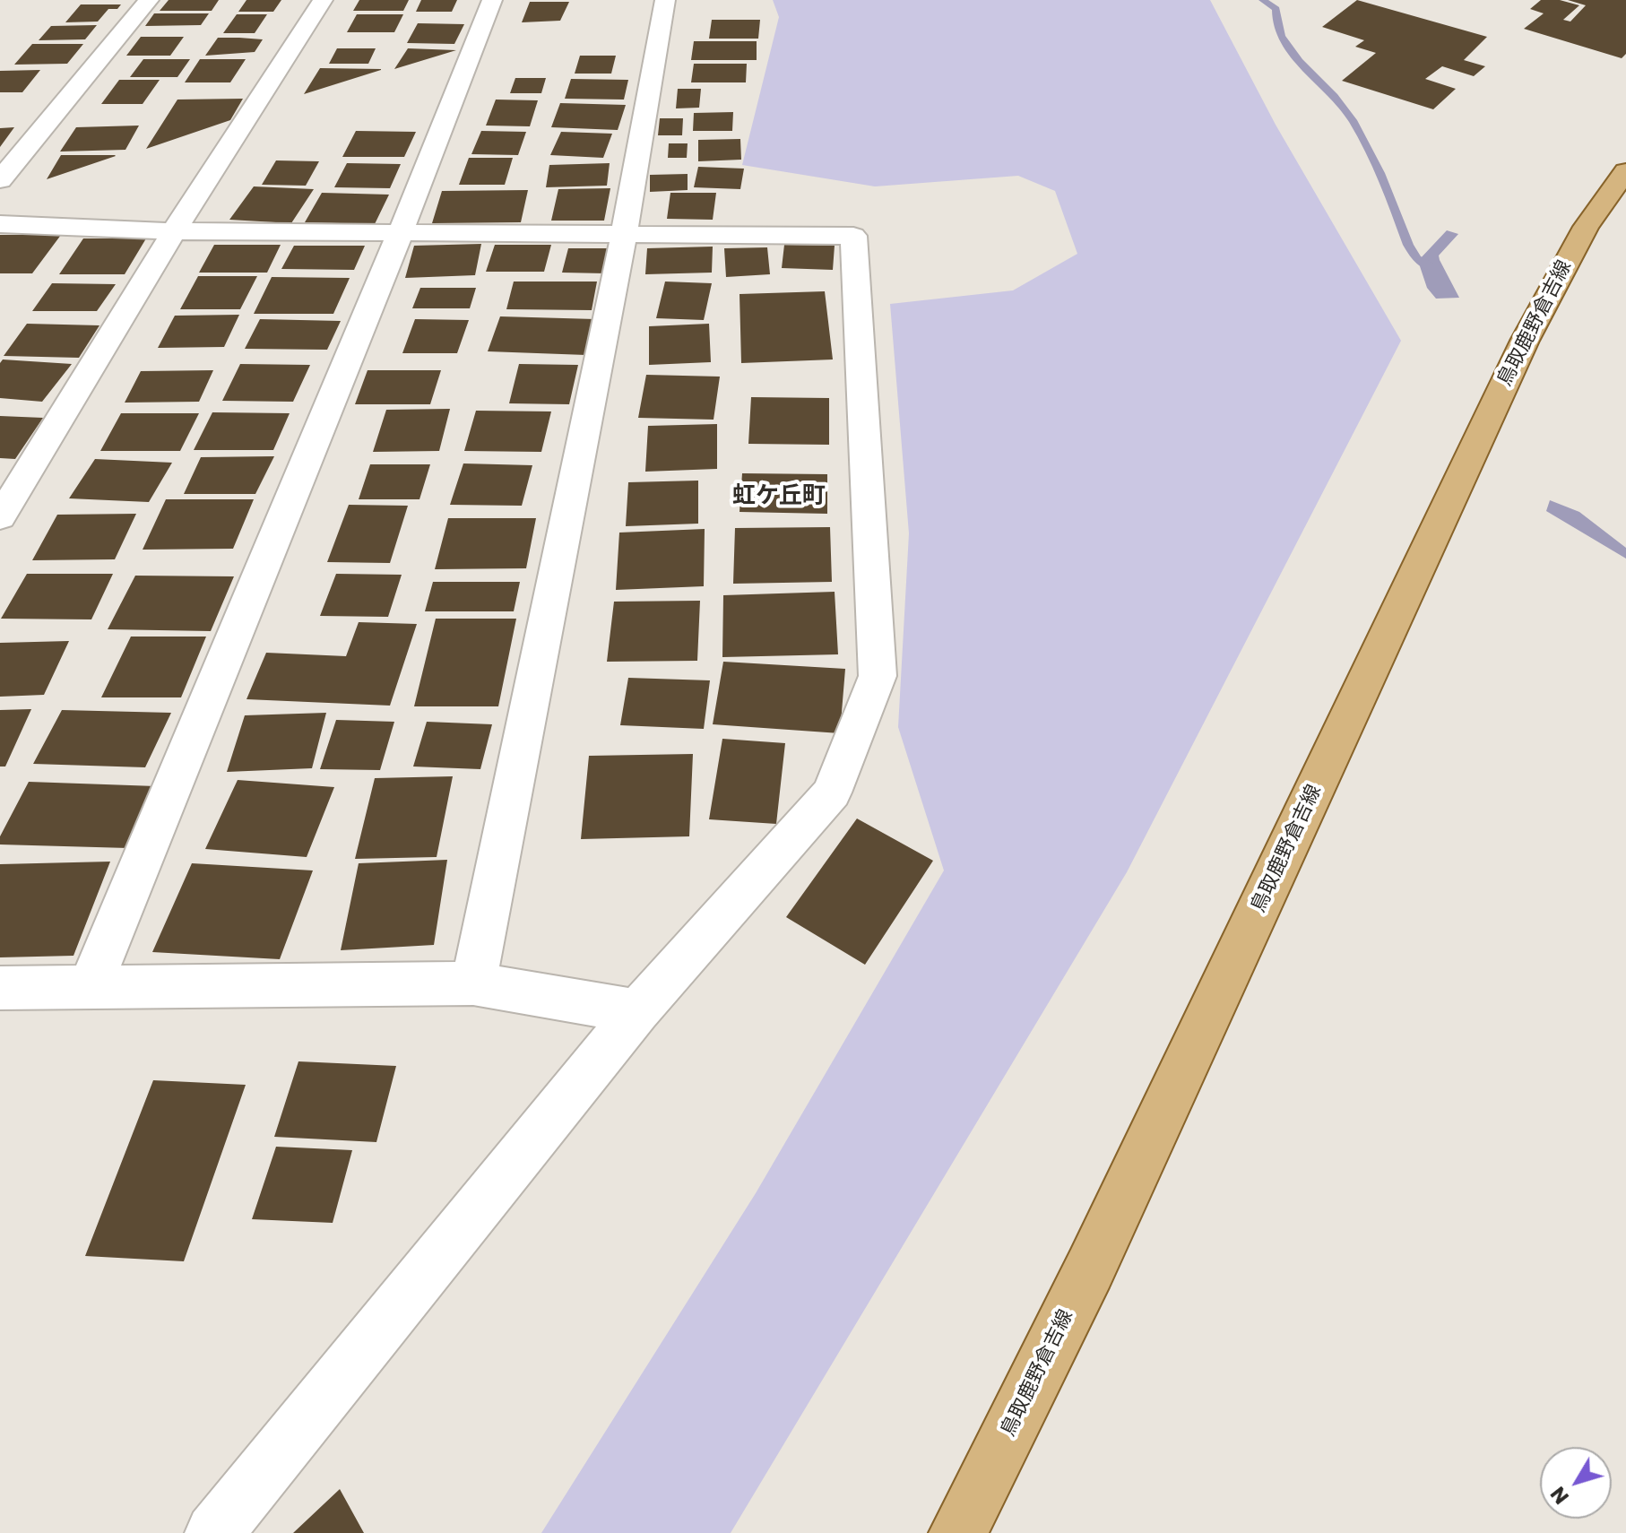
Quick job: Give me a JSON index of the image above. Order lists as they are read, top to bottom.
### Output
{
  "streets": {
    "main road": ["鳥取鹿野倉吉線"]
  },
  "districts": ["虹ケ丘町"],
  "north": "bottom left"
}
